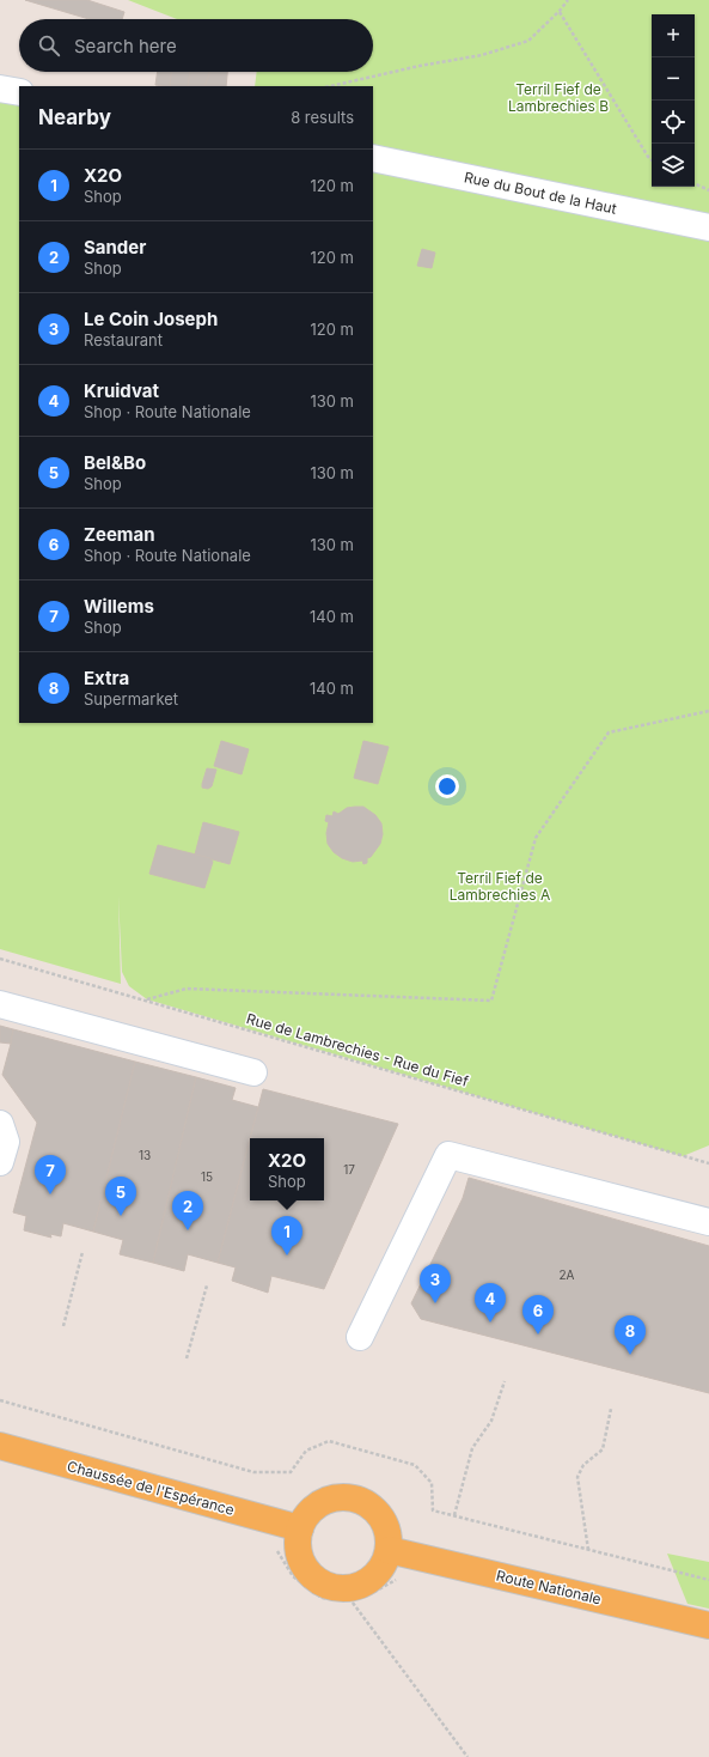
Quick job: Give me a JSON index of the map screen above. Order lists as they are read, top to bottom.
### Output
{
  "streets": {
    "main road": ["Chaussée de l'Espérance", "Route Nationale"],
    "street": ["Rue du Bout de la Haut"],
    "path": ["Rue de Lambrechies - Rue du Fief"]
  },
  "crossings": [
    ["Chaussée de l'Espérance", "Route Nationale"]
  ],
  "parks": ["Terril Fief de Lambrechies B", "Terril Fief de Lambrechies A"],
  "house_numbers": [
    "13",
    "17",
    "15",
    "2A"
  ],
  "page": {
    "map_buttons": ["+", "−"],
    "search": "Search here",
    "heading": ["Nearby", "8 results"],
    "list": [
      {
        "mark": "1",
        "name": "X2O",
        "note": "Shop",
        "value": "120 m"
      },
      {
        "mark": "2",
        "name": "Sander",
        "note": "Shop",
        "value": "120 m"
      },
      {
        "mark": "3",
        "name": "Le Coin Joseph",
        "note": "Restaurant",
        "value": "120 m"
      },
      {
        "mark": "4",
        "name": "Kruidvat",
        "note": "Shop · Route Nationale",
        "value": "130 m"
      },
      {
        "mark": "5",
        "name": "Bel&Bo",
        "note": "Shop",
        "value": "130 m"
      },
      {
        "mark": "6",
        "name": "Zeeman",
        "note": "Shop · Route Nationale",
        "value": "130 m"
      },
      {
        "mark": "7",
        "name": "Willems",
        "note": "Shop",
        "value": "140 m"
      },
      {
        "mark": "8",
        "name": "Extra",
        "note": "Supermarket",
        "value": "140 m"
      }
    ],
    "popup": ["X2O", "Shop"],
    "pins": [
      "7",
      "5",
      "2",
      "1",
      "3",
      "4",
      "6",
      "8"
    ]
  }
}
